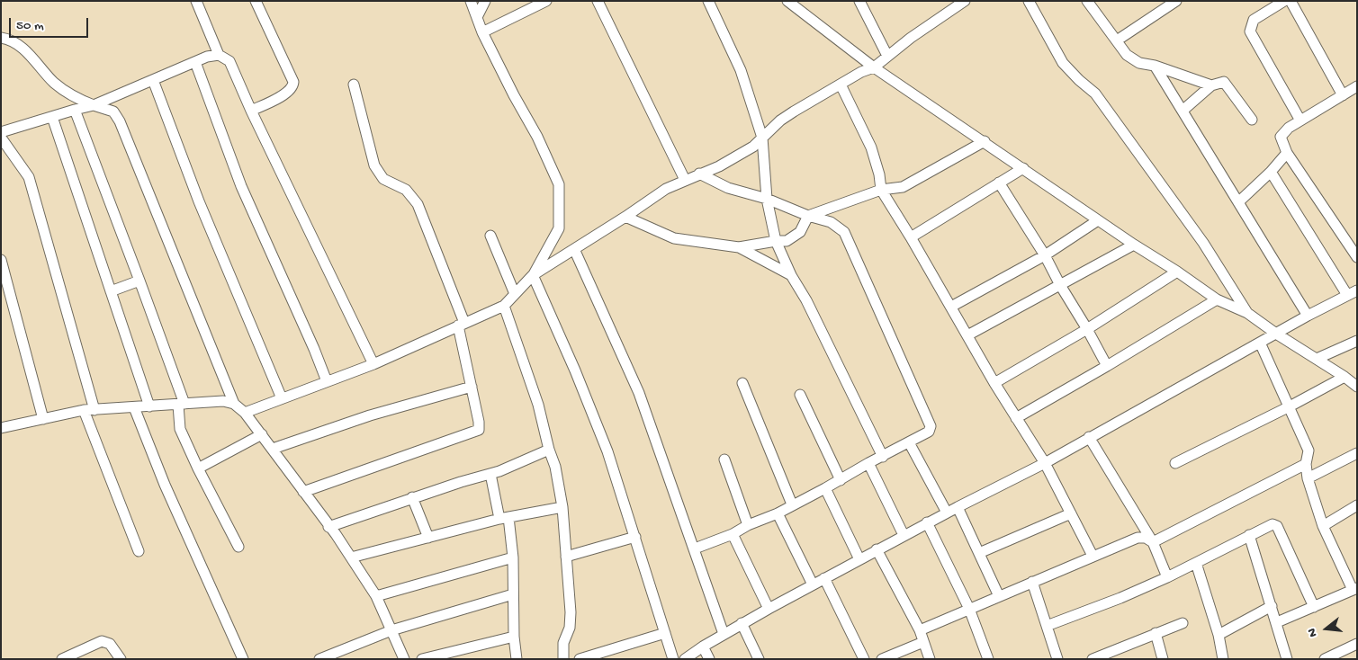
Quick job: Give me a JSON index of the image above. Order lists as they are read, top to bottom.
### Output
{
  "scale_bar": "50 m",
  "north": "left"
}
